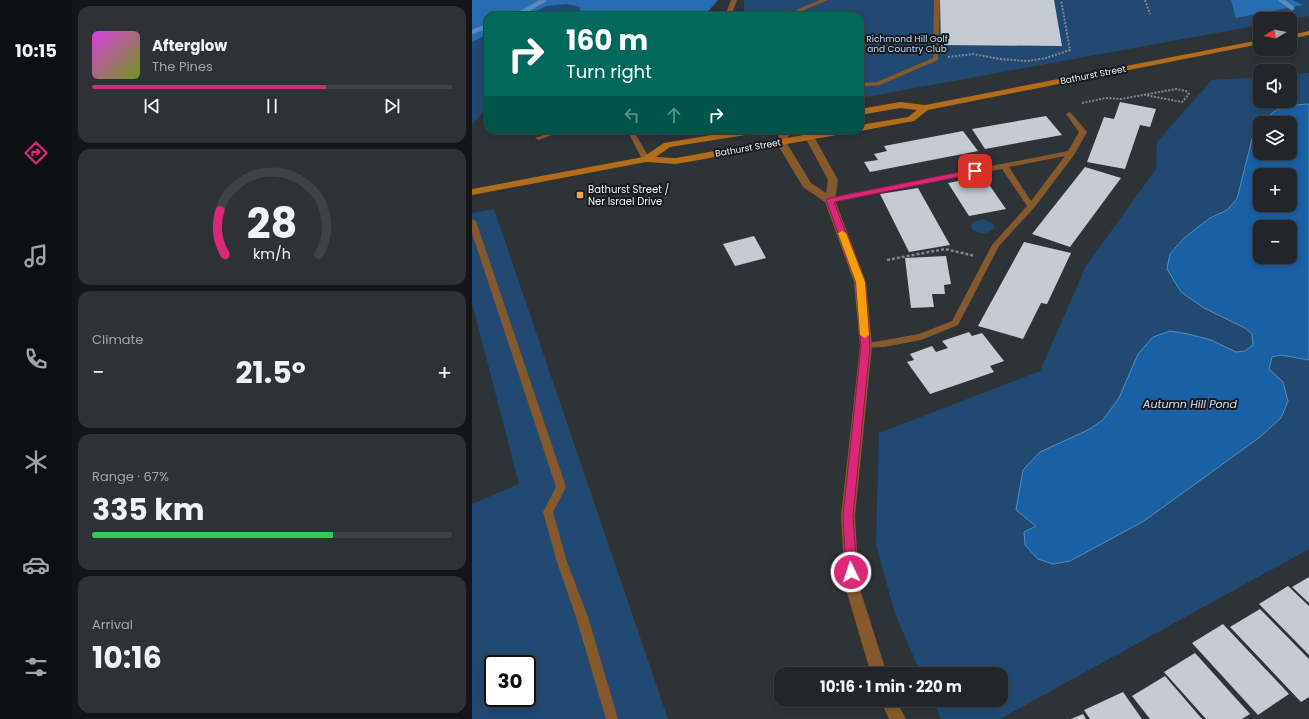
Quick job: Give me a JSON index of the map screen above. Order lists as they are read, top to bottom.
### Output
{
  "streets": {
    "main road": ["Bathurst Street"]
  },
  "water": ["Autumn Hill Pond"],
  "parks": ["Richmond Hill Golf and Country Club"],
  "places": {
    "transit": ["Bathurst Street / Ner Israel Drive"]
  },
  "north": "left",
  "page": {
    "tabs": "10:15",
    "map_buttons": ["+", "−"],
    "turn": ["160 m", "Turn right"],
    "song": ["Afterglow", "The Pines"],
    "tile": [
      "Climate",
      ["Range · 67%", "335 km"],
      ["Arrival", "10:16"]
    ],
    "heat": ["−", "21.5°", "+"],
    "limit": "30",
    "trip": "10:16 · 1 min · 220 m",
    "gauge": ["28", "km/h"]
  }
}
